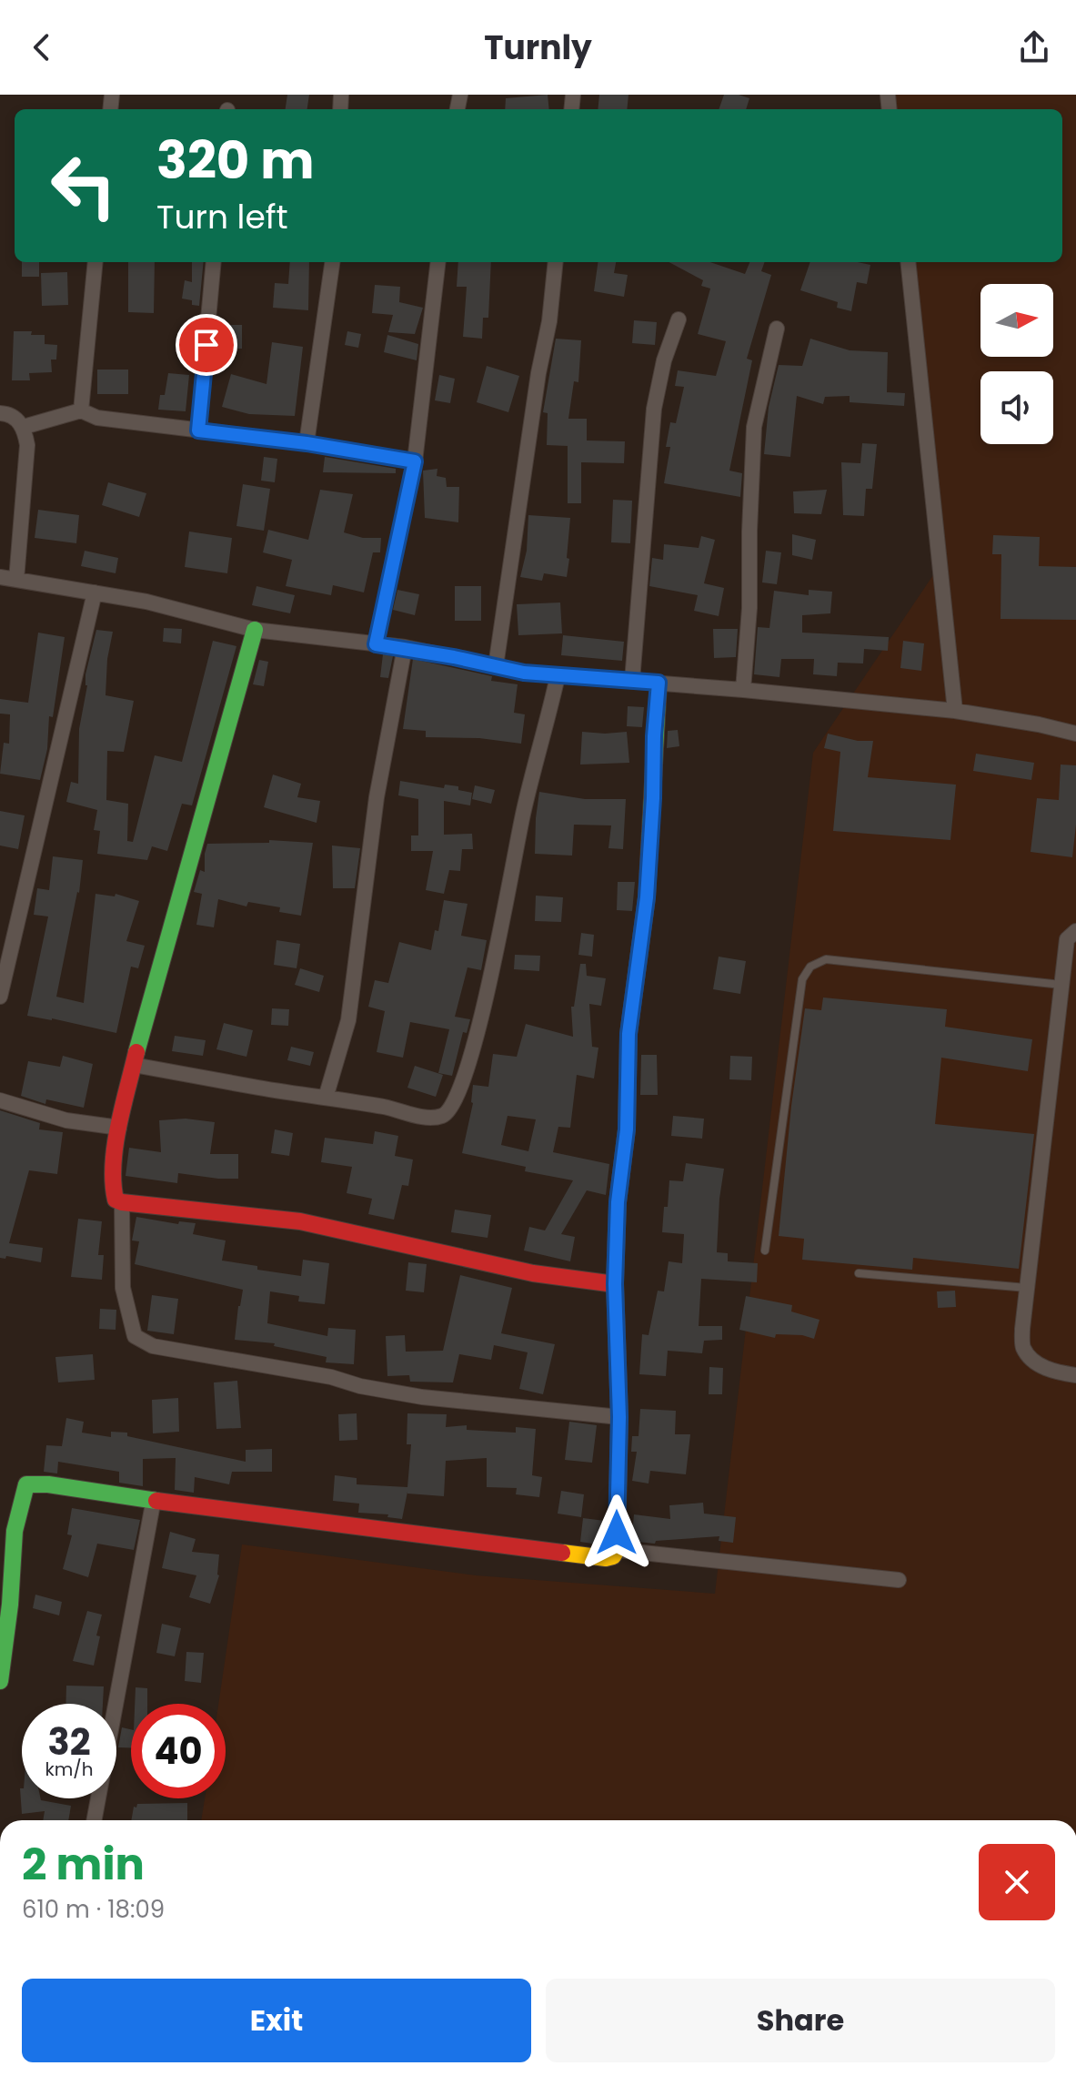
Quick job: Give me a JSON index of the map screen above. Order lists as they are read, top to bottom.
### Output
{
  "north": "right",
  "page": {
    "header": "Turnly",
    "turn": ["320 m", "Turn left"],
    "speed": "32 km/h",
    "limit": "40",
    "heading": ["2 min", "610 m · 18:09"],
    "buttons": ["Exit", "Share"]
  }
}
